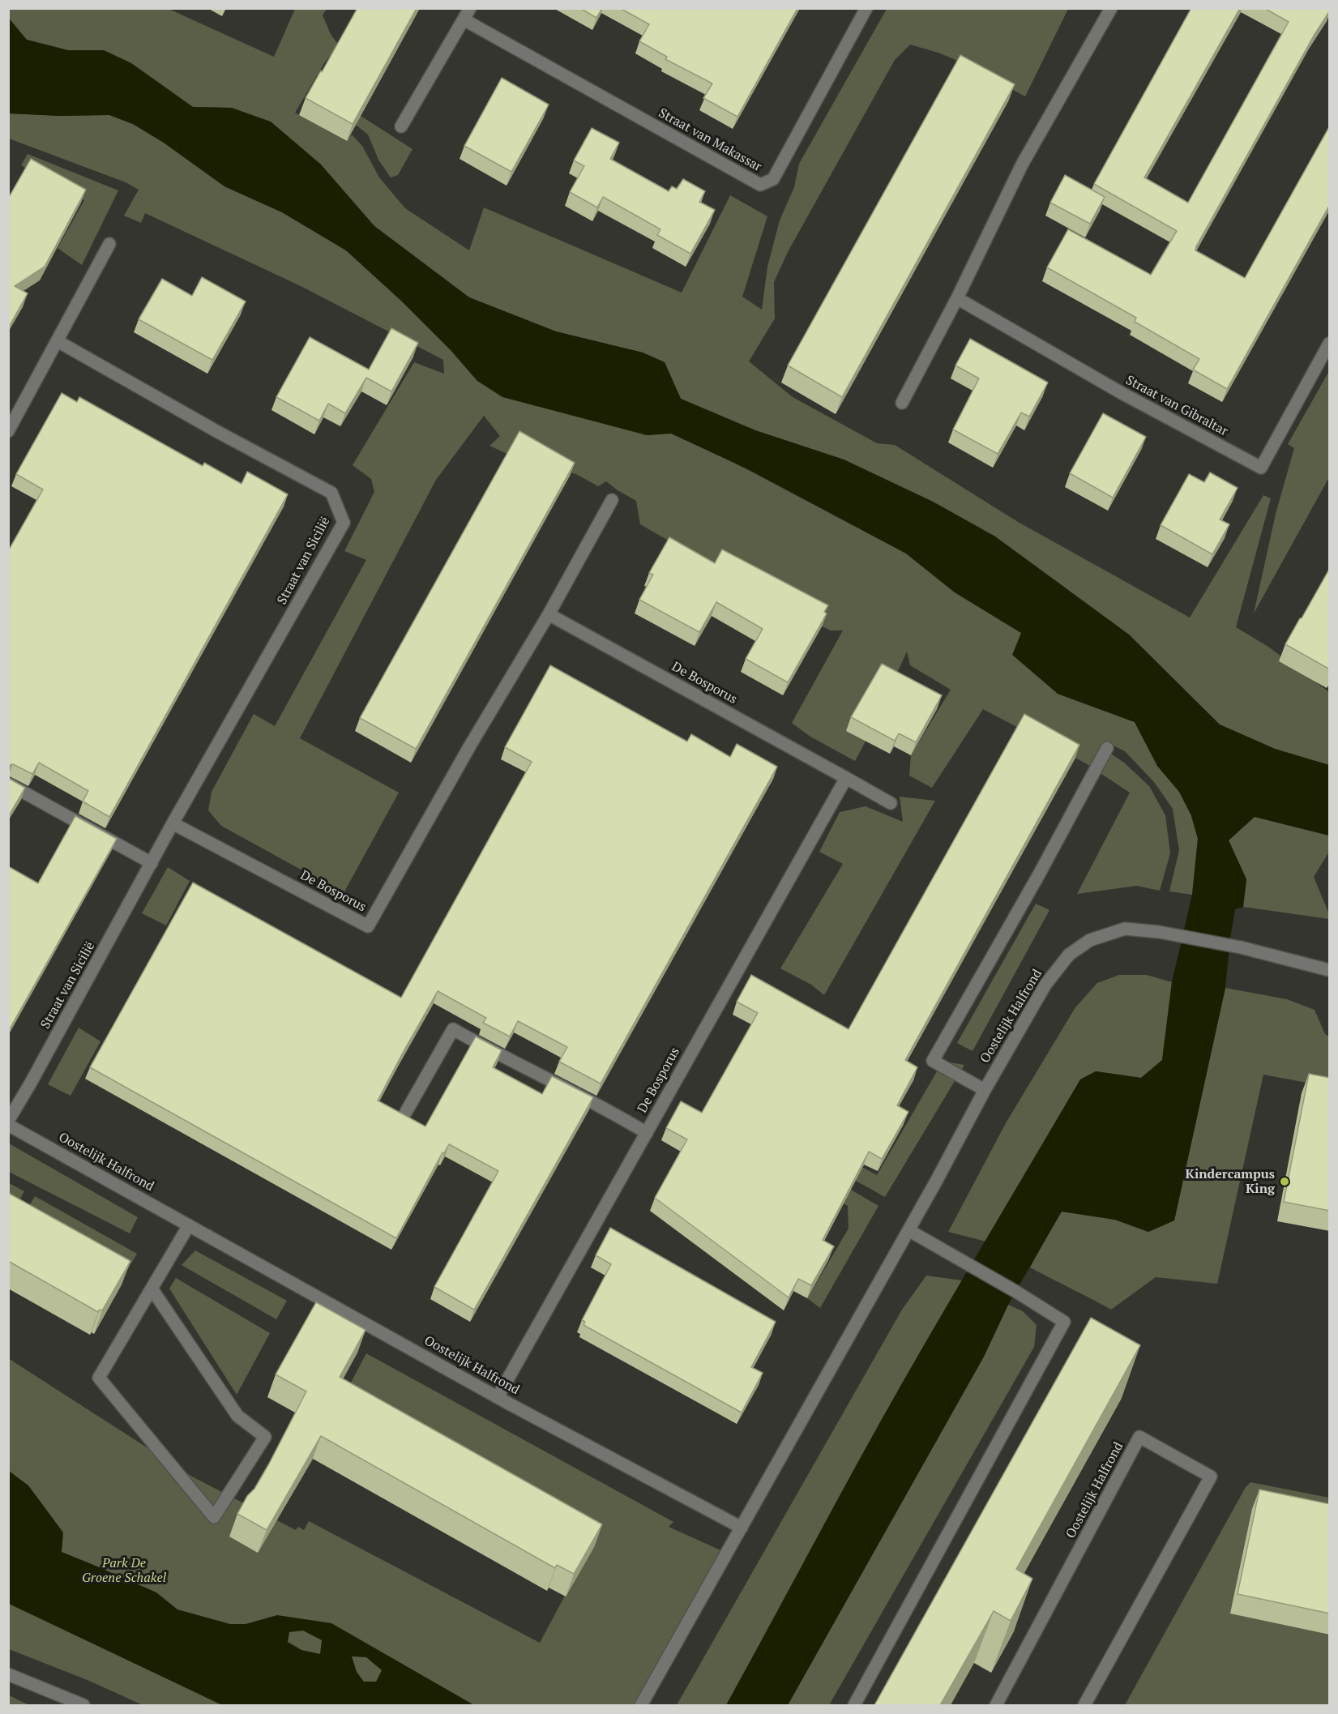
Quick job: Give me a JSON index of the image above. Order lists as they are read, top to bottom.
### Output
{
  "streets": {
    "street": [
      "Straat van Makassar",
      "Straat van Gibraltar",
      "Straat van Sicilië",
      "De Bosporus",
      "Oostelijk Halfrond"
    ]
  },
  "crossings": [
    ["Straat van Sicilië", "De Bosporus"],
    ["Straat van Sicilië", "Oostelijk Halfrond"],
    ["De Bosporus", "Oostelijk Halfrond"]
  ],
  "parks": ["Park De Groene Schakel"],
  "places": ["Kindercampus King"]
}
